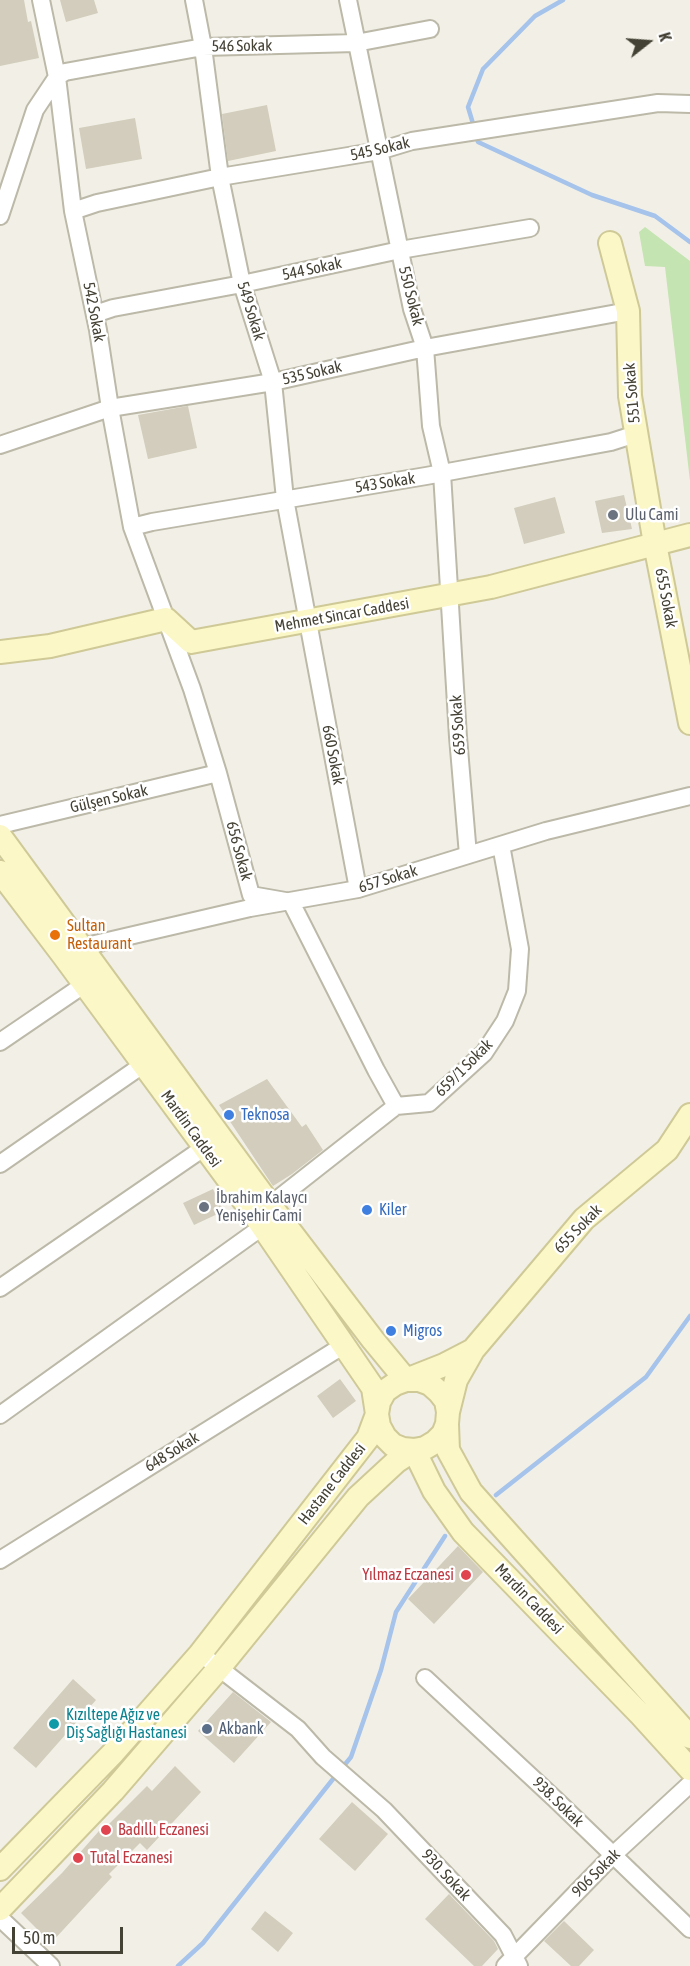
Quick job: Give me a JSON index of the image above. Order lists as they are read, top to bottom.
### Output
{
  "streets": {
    "street": [
      "546 Sokak",
      "545 Sokak",
      "544 Sokak",
      "550 Sokak",
      "549 Sokak",
      "542 Sokak",
      "535 Sokak",
      "551 Sokak",
      "543 Sokak",
      "655 Sokak",
      "Mehmet Sincar Caddesi",
      "659 Sokak",
      "660 Sokak",
      "Gülşen Sokak",
      "656 Sokak",
      "657 Sokak",
      "659/1 Sokak",
      "Mardin Caddesi",
      "648 Sokak",
      "Hastane Caddesi",
      "938. Sokak",
      "906 Sokak",
      "930. Sokak"
    ]
  },
  "crossings": [
    ["546 Sokak", "550 Sokak"],
    ["546 Sokak", "549 Sokak"],
    ["546 Sokak", "542 Sokak"],
    ["545 Sokak", "550 Sokak"],
    ["545 Sokak", "549 Sokak"],
    ["545 Sokak", "542 Sokak"],
    ["544 Sokak", "550 Sokak"],
    ["544 Sokak", "549 Sokak"],
    ["544 Sokak", "542 Sokak"],
    ["550 Sokak", "535 Sokak"],
    ["550 Sokak", "543 Sokak"],
    ["550 Sokak", "Mehmet Sincar Caddesi"],
    ["550 Sokak", "659 Sokak"],
    ["549 Sokak", "535 Sokak"],
    ["549 Sokak", "543 Sokak"],
    ["549 Sokak", "Mehmet Sincar Caddesi"],
    ["549 Sokak", "660 Sokak"],
    ["542 Sokak", "535 Sokak"],
    ["542 Sokak", "543 Sokak"],
    ["542 Sokak", "Mehmet Sincar Caddesi"],
    ["542 Sokak", "656 Sokak"],
    ["535 Sokak", "551 Sokak"],
    ["551 Sokak", "543 Sokak"],
    ["551 Sokak", "655 Sokak"],
    ["551 Sokak", "Mehmet Sincar Caddesi"],
    ["655 Sokak", "Mehmet Sincar Caddesi"],
    ["655 Sokak", "Mardin Caddesi"],
    ["655 Sokak", "Hastane Caddesi"],
    ["Mehmet Sincar Caddesi", "659 Sokak"],
    ["Mehmet Sincar Caddesi", "660 Sokak"],
    ["Mehmet Sincar Caddesi", "656 Sokak"],
    ["659 Sokak", "657 Sokak"],
    ["660 Sokak", "657 Sokak"],
    ["Gülşen Sokak", "656 Sokak"],
    ["656 Sokak", "657 Sokak"],
    ["657 Sokak", "659/1 Sokak"],
    ["657 Sokak", "Mardin Caddesi"],
    ["Mardin Caddesi", "648 Sokak"],
    ["Mardin Caddesi", "Hastane Caddesi"],
    ["Hastane Caddesi", "930. Sokak"],
    ["938. Sokak", "906 Sokak"],
    ["906 Sokak", "930. Sokak"]
  ],
  "places": [
    "Ulu Cami",
    "Sultan Restaurant",
    "Teknosa",
    "İbrahim Kalaycı Yenişehir Cami",
    "Kiler",
    "Migros",
    "Yılmaz Eczanesi",
    "Kızıltepe Ağız ve Diş Sağlığı Hastanesi",
    "Akbank",
    "Badıllı Eczanesi",
    "Tutal Eczanesi"
  ],
  "scale_bar": "50 m",
  "north": "right"
}
